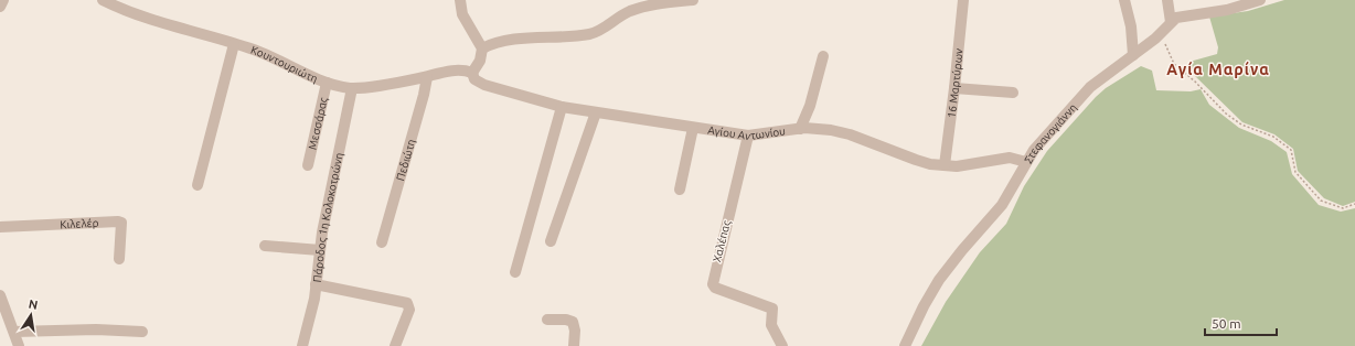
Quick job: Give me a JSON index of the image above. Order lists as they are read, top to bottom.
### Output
{
  "streets": {
    "street": [
      "Κουντουριώτη",
      "16 Μαρτύρων",
      "Μεσσάρας",
      "Αγίου Αντωνίου",
      "Στεφανογιάννη",
      "Πεδιώτη",
      "Πάροδος 1η Κολοκοτρώνη",
      "Κιλελέρ",
      "Χαλέπας"
    ]
  },
  "crossings": [
    ["Κουντουριώτη", "Μεσσάρας"],
    ["Κουντουριώτη", "Αγίου Αντωνίου"],
    ["Κουντουριώτη", "Πεδιώτη"],
    ["Κουντουριώτη", "Πάροδος 1η Κολοκοτρώνη"],
    ["16 Μαρτύρων", "Αγίου Αντωνίου"],
    ["Αγίου Αντωνίου", "Στεφανογιάννη"],
    ["Αγίου Αντωνίου", "Χαλέπας"]
  ],
  "districts": ["Αγία Μαρίνα"],
  "scale_bar": "50 m",
  "north": "top"
}
